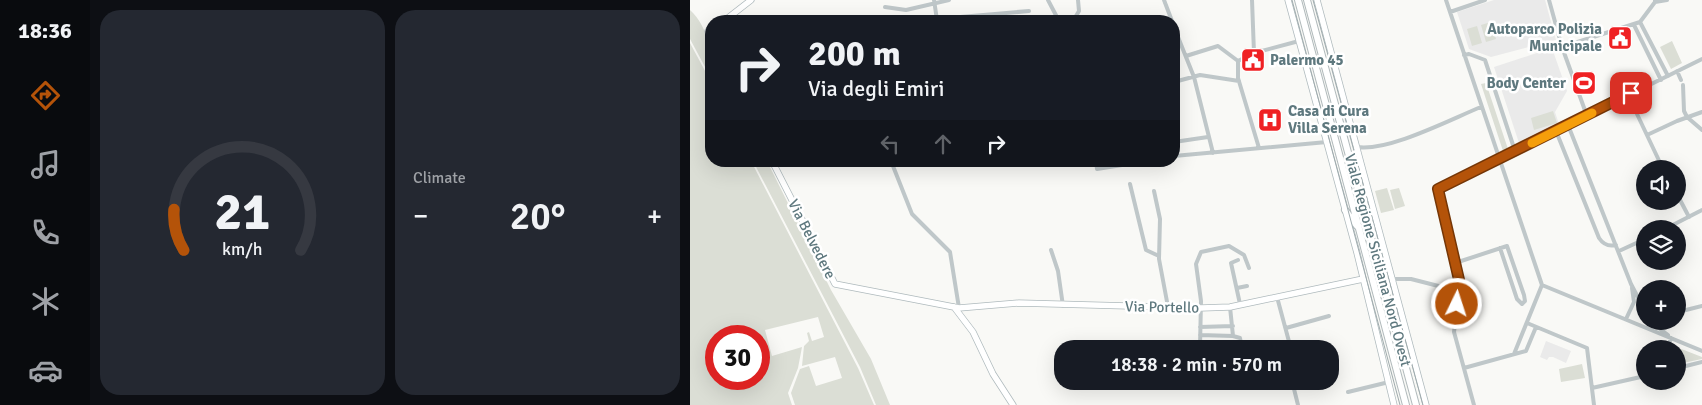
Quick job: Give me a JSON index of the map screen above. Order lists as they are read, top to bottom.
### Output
{
  "streets": {
    "main road": ["Viale Regione Siciliana Nord Ovest"],
    "street": ["Via Belvedere", "Via Portello"]
  },
  "crossings": [
    ["Via Belvedere", "Via Portello"]
  ],
  "places": {
    "public building": ["Autoparco Polizia Municipale", "Palermo 45"],
    "sports": ["Body Center"],
    "hospital": ["Casa di Cura Villa Serena"]
  },
  "page": {
    "tabs": "18:36",
    "tile": "Climate",
    "turn": ["200 m", "Via degli Emiri"],
    "map_buttons": ["+", "−"],
    "heat": ["−", "20°", "+"],
    "limit": "30",
    "trip": "18:38 · 2 min · 570 m",
    "gauge": ["21", "km/h"]
  }
}
